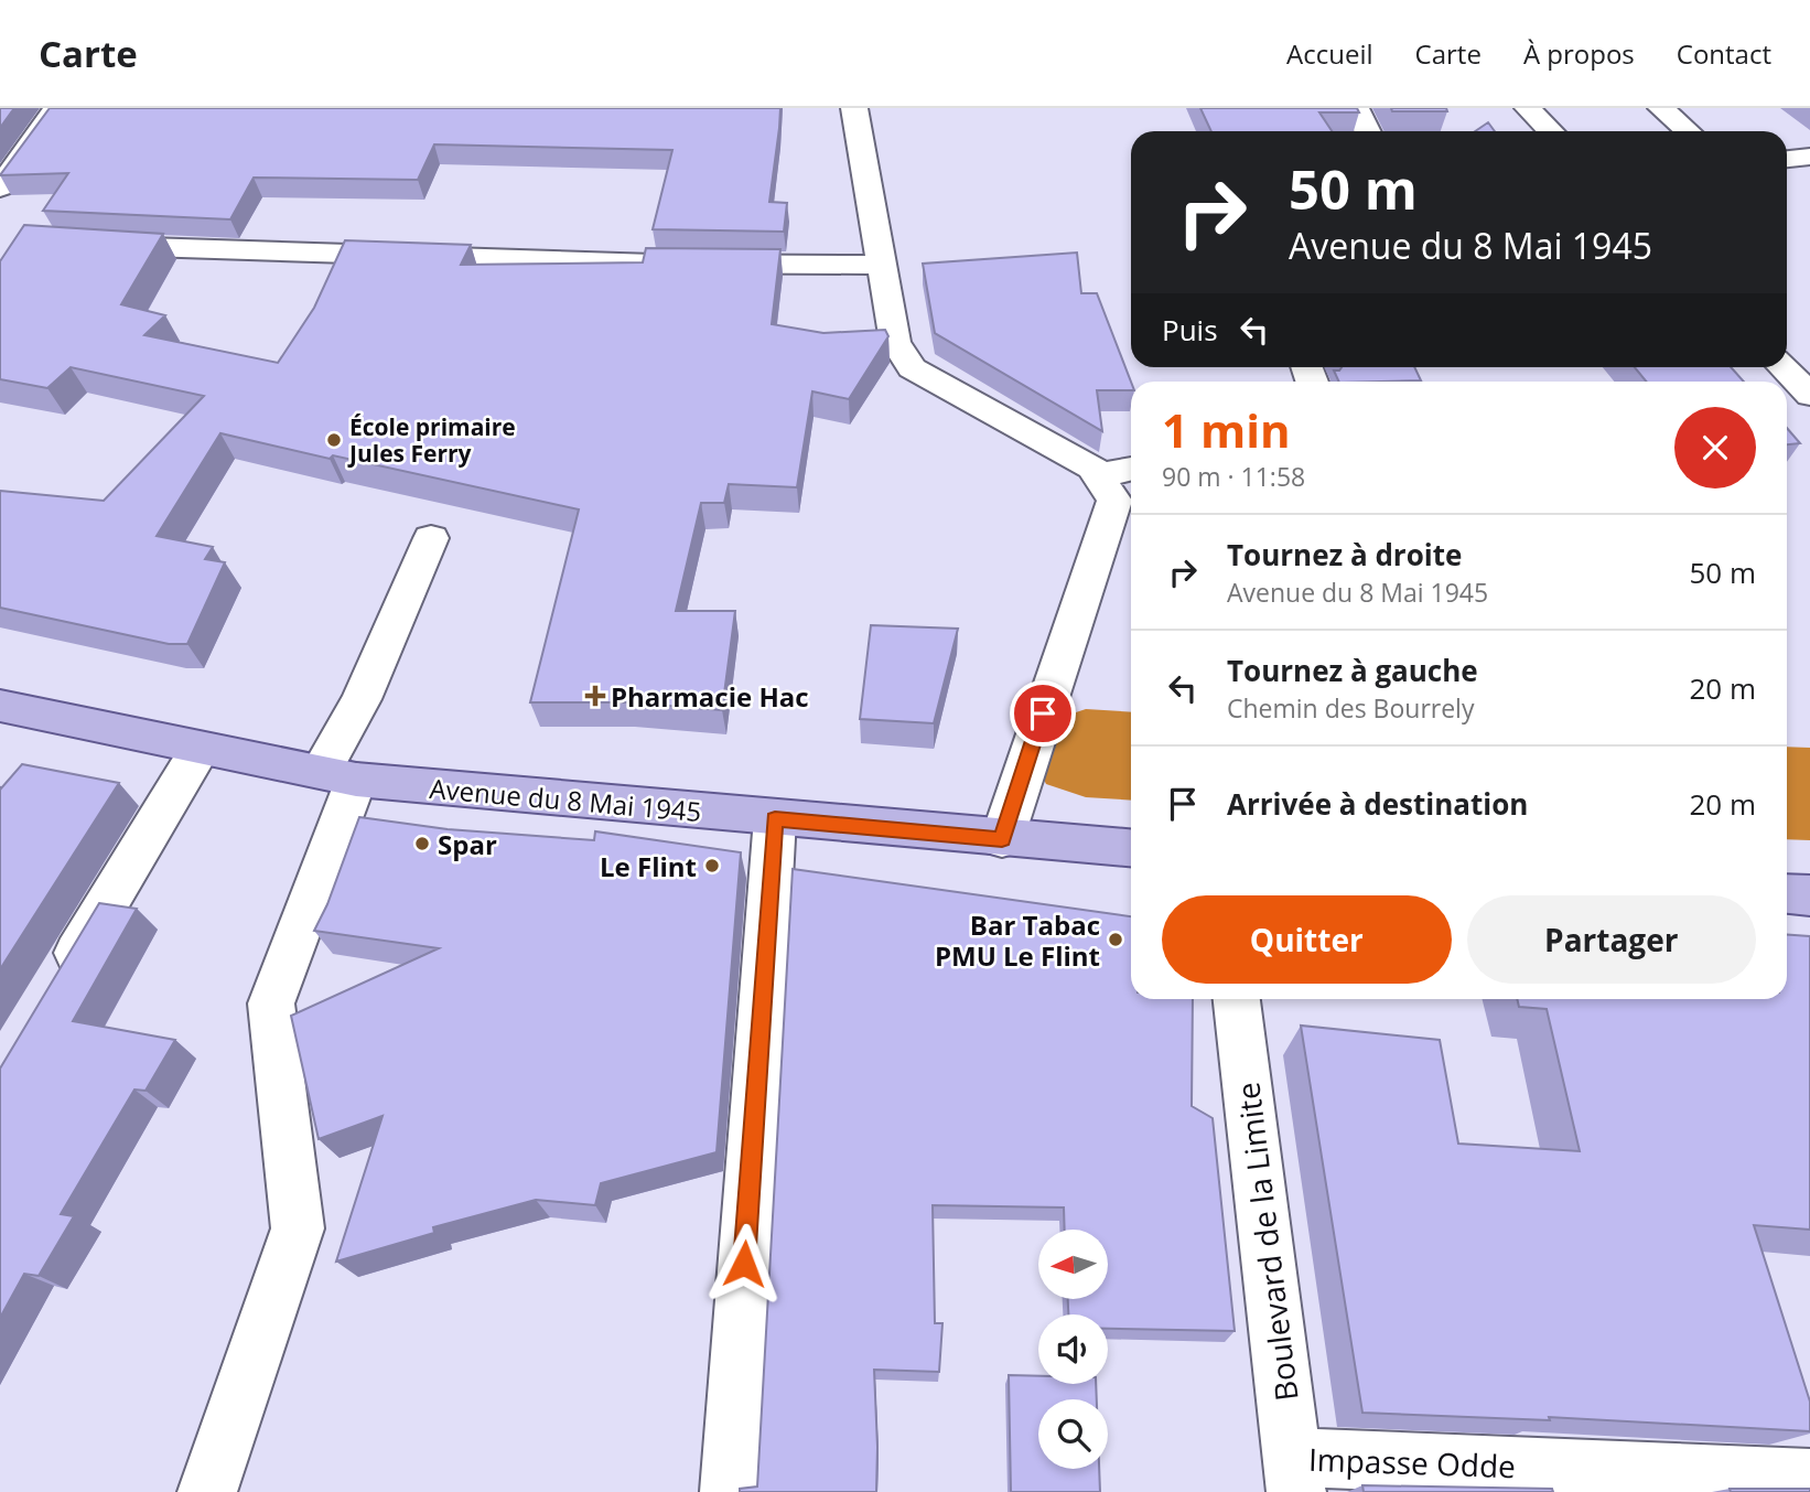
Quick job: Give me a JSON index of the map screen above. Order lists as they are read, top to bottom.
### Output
{
  "streets": {
    "main road": ["Avenue du 8 Mai 1945"],
    "street": ["Boulevard de la Limite", "Impasse Odde"]
  },
  "crossings": [
    ["Boulevard de la Limite", "Impasse Odde"]
  ],
  "places": {
    "other": [
      "École primaire Jules Ferry",
      "Spar",
      "Le Flint",
      "Bar Tabac PMU Le Flint"
    ],
    "health": ["Pharmacie Hac"]
  },
  "north": "left",
  "page": {
    "header": "Carte",
    "nav": [
      "Accueil",
      "Carte",
      "À propos",
      "Contact"
    ],
    "turn": ["50 m", "Avenue du 8 Mai 1945"],
    "then": "Puis",
    "heading": ["1 min", "90 m · 11:58"],
    "list": [
      {
        "name": "Tournez à droite",
        "note": "Avenue du 8 Mai 1945",
        "value": "50 m"
      },
      {
        "name": "Tournez à gauche",
        "note": "Chemin des Bourrely",
        "value": "20 m"
      },
      {
        "name": "Arrivée à destination",
        "value": "20 m"
      }
    ],
    "buttons": ["Quitter", "Partager"]
  }
}
